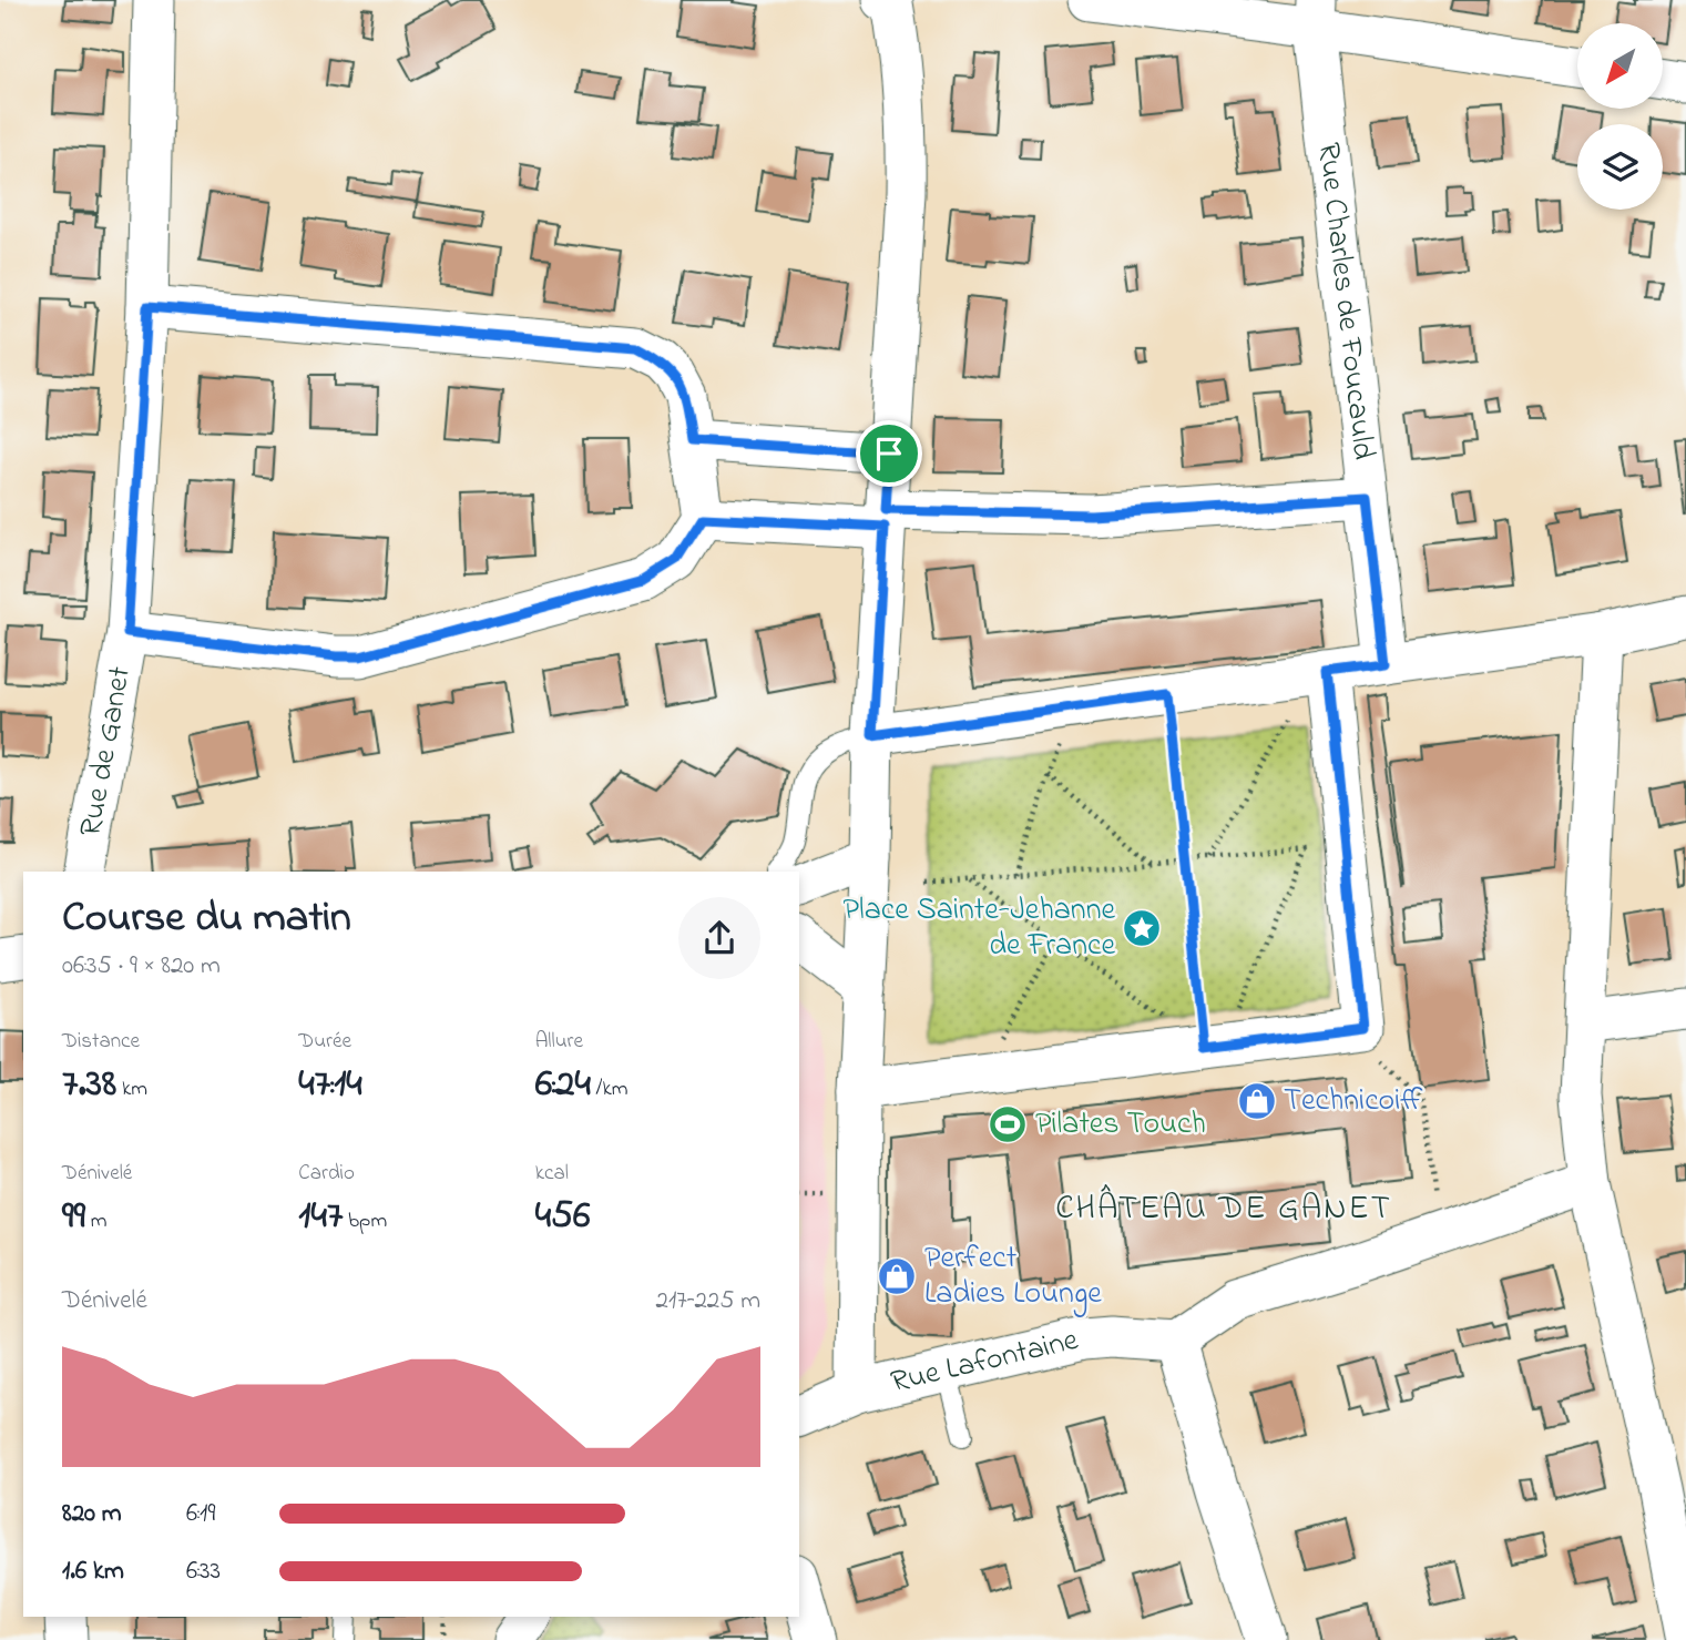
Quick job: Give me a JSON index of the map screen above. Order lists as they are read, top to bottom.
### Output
{
  "streets": {
    "street": ["Rue Charles de Foucauld", "Rue de Ganet", "Rue Lafontaine"]
  },
  "districts": ["CHÂTEAU DE GANET"],
  "places": {
    "place": ["Place Sainte-Jehanne de France"],
    "shop": ["Technicoiff", "Perfect Ladies Lounge"],
    "sports": ["Pilates Touch"]
  },
  "north": "bottom left",
  "page": {
    "heading": ["Course du matin", "06:35 · 9 × 820 m"],
    "stats": [
      ["Distance", "7.38 km"],
      ["Durée", "47:14"],
      ["Allure", "6:24 /km"],
      ["Dénivelé", "99 m"],
      ["Cardio", "147 bpm"],
      ["kcal", "456"]
    ],
    "chart": ["Dénivelé", "217–225 m"],
    "list": [
      {
        "name": "820 m",
        "note": "6:19"
      },
      {
        "name": "1.6 km",
        "note": "6:33"
      }
    ]
  }
}
